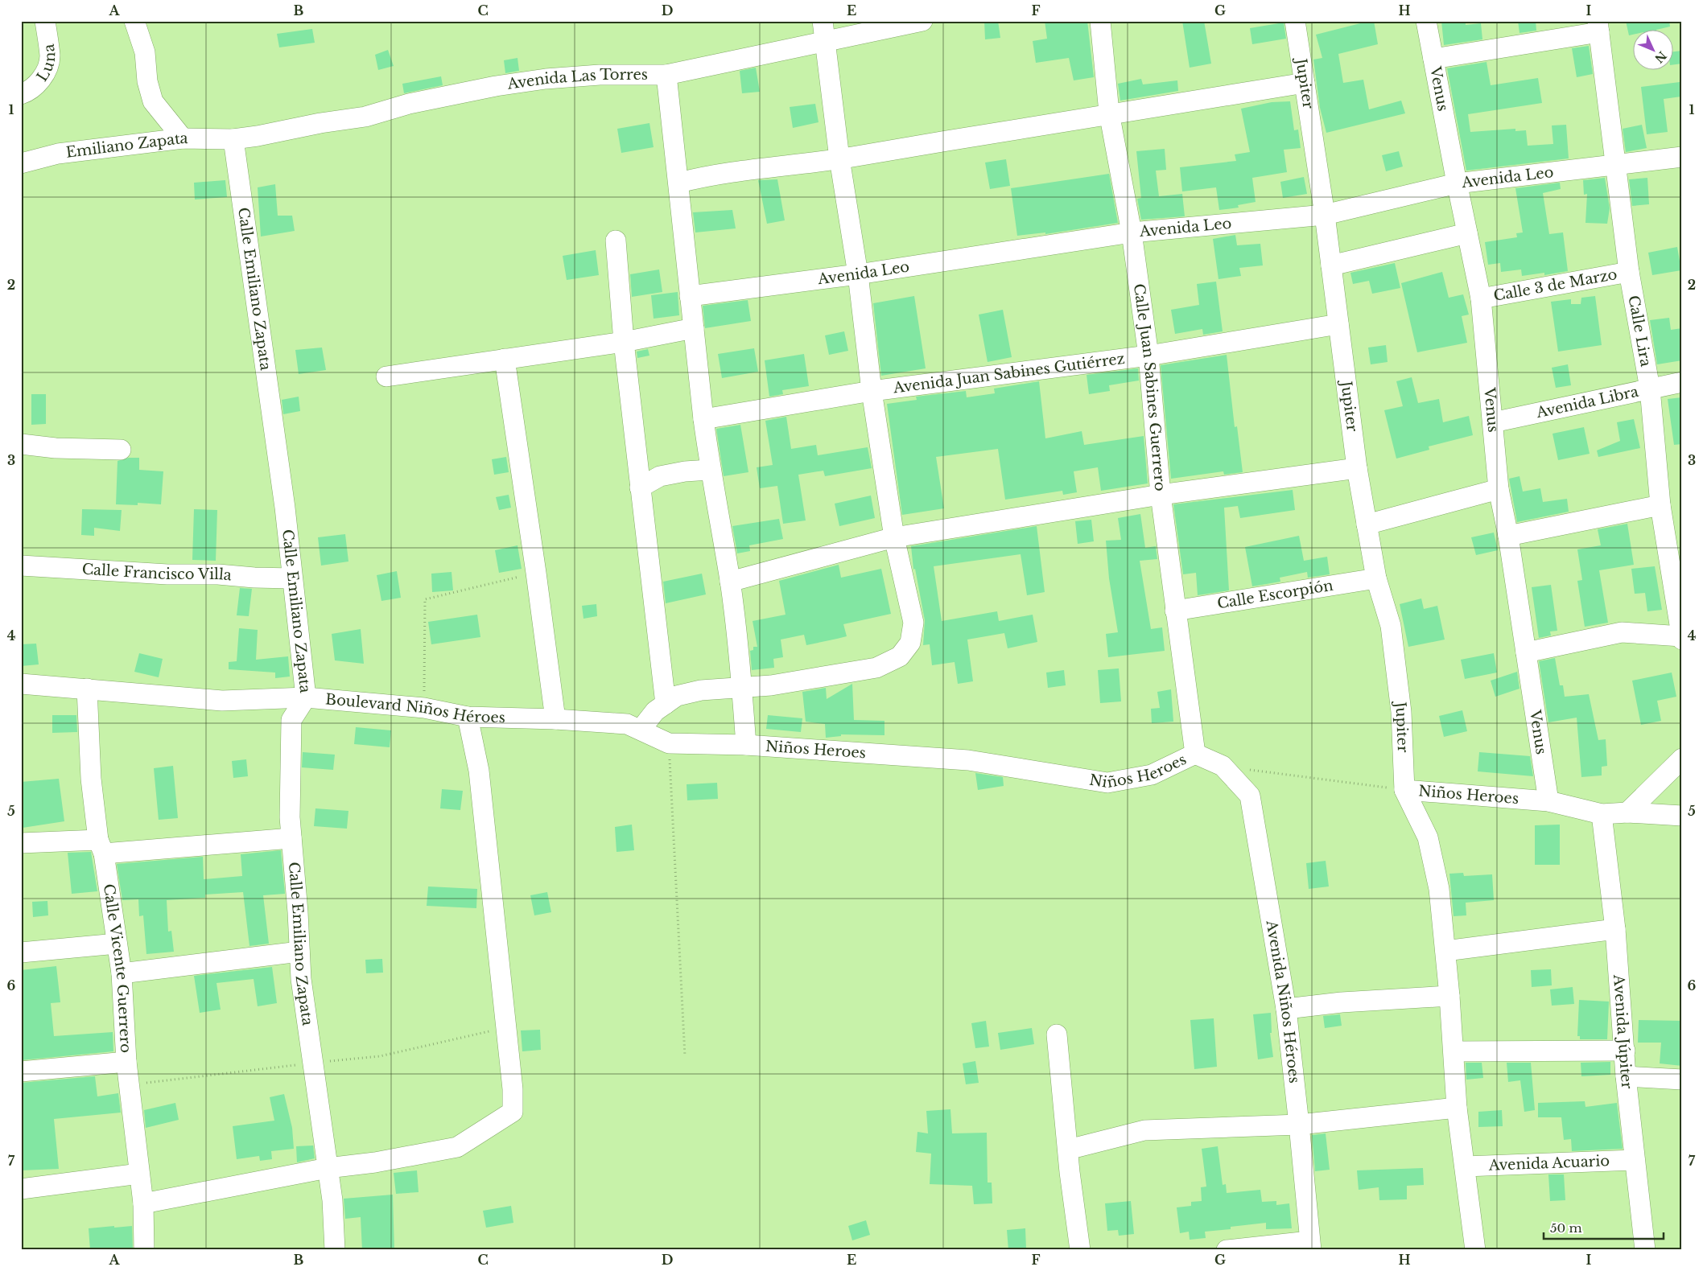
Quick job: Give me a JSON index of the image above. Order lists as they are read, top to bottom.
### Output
{
  "streets": {
    "street": [
      "Luna",
      "Avenida Las Torres",
      "Jupiter",
      "Venus",
      "Emiliano Zapata",
      "Avenida Leo",
      "Calle 3 de Marzo",
      "Calle Emiliano Zapata",
      "Calle Lira",
      "Avenida Juan Sabines Gutiérrez",
      "Calle Juan Sabines Guerrero",
      "Avenida Libra",
      "Calle Francisco Villa",
      "Calle Escorpión",
      "Boulevard Niños Héroes",
      "Niños Heroes",
      "Calle Vicente Guerrero",
      "Avenida Niños Héroes",
      "Avenida Júpiter",
      "Avenida Acuario"
    ]
  },
  "crossings": [
    ["Avenida Las Torres", "Emiliano Zapata"],
    ["Avenida Las Torres", "Calle Emiliano Zapata"],
    ["Jupiter", "Avenida Leo"],
    ["Jupiter", "Avenida Juan Sabines Gutiérrez"],
    ["Jupiter", "Calle Escorpión"],
    ["Jupiter", "Niños Heroes"],
    ["Venus", "Avenida Leo"],
    ["Venus", "Calle 3 de Marzo"],
    ["Venus", "Avenida Libra"],
    ["Venus", "Niños Heroes"],
    ["Emiliano Zapata", "Calle Emiliano Zapata"],
    ["Avenida Leo", "Calle Lira"],
    ["Avenida Leo", "Calle Juan Sabines Guerrero"],
    ["Calle 3 de Marzo", "Calle Lira"],
    ["Calle Emiliano Zapata", "Calle Francisco Villa"],
    ["Calle Emiliano Zapata", "Boulevard Niños Héroes"],
    ["Calle Lira", "Avenida Libra"],
    ["Avenida Juan Sabines Gutiérrez", "Calle Juan Sabines Guerrero"],
    ["Calle Juan Sabines Guerrero", "Calle Escorpión"],
    ["Calle Juan Sabines Guerrero", "Niños Heroes"],
    ["Boulevard Niños Héroes", "Niños Heroes"],
    ["Boulevard Niños Héroes", "Calle Vicente Guerrero"],
    ["Niños Heroes", "Avenida Niños Héroes"],
    ["Niños Heroes", "Avenida Júpiter"],
    ["Avenida Júpiter", "Avenida Acuario"]
  ],
  "scale_bar": "50 m",
  "north": "bottom right",
  "grid": {
    "columns": [
      "A",
      "B",
      "C",
      "D",
      "E",
      "F",
      "G",
      "H",
      "I"
    ],
    "rows": [
      "1",
      "2",
      "3",
      "4",
      "5",
      "6",
      "7"
    ]
  }
}
